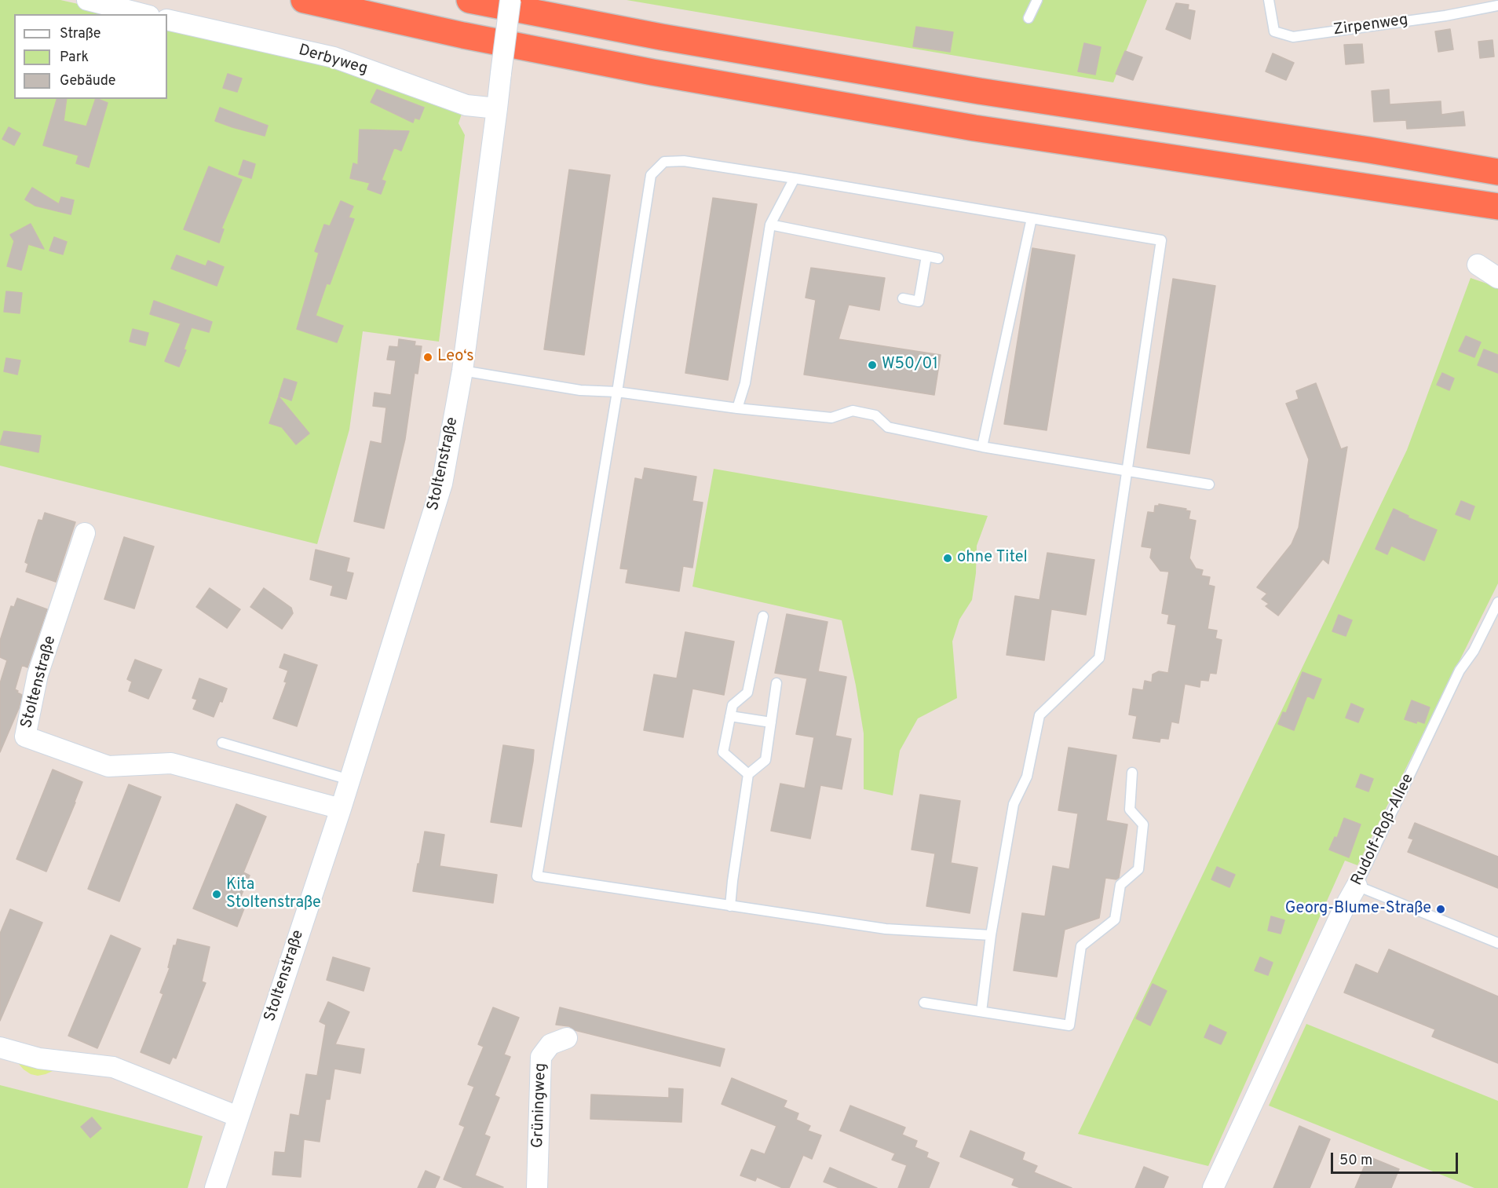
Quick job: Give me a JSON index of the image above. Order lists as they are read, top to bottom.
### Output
{
  "streets": {
    "street": [
      "Derbyweg",
      "Stoltenstraße",
      "Rudolf-Roß-Allee",
      "Grüningweg"
    ],
    "lane": ["Zirpenweg"]
  },
  "crossings": [
    ["Derbyweg", "Stoltenstraße"]
  ],
  "places": [
    "Leo‘s",
    "W50/01",
    "ohne Titel",
    "Kita Stoltenstraße",
    "Georg-Blume-Straße"
  ],
  "legend": ["Straße", "Park", "Gebäude"],
  "scale_bar": "50 m"
}
